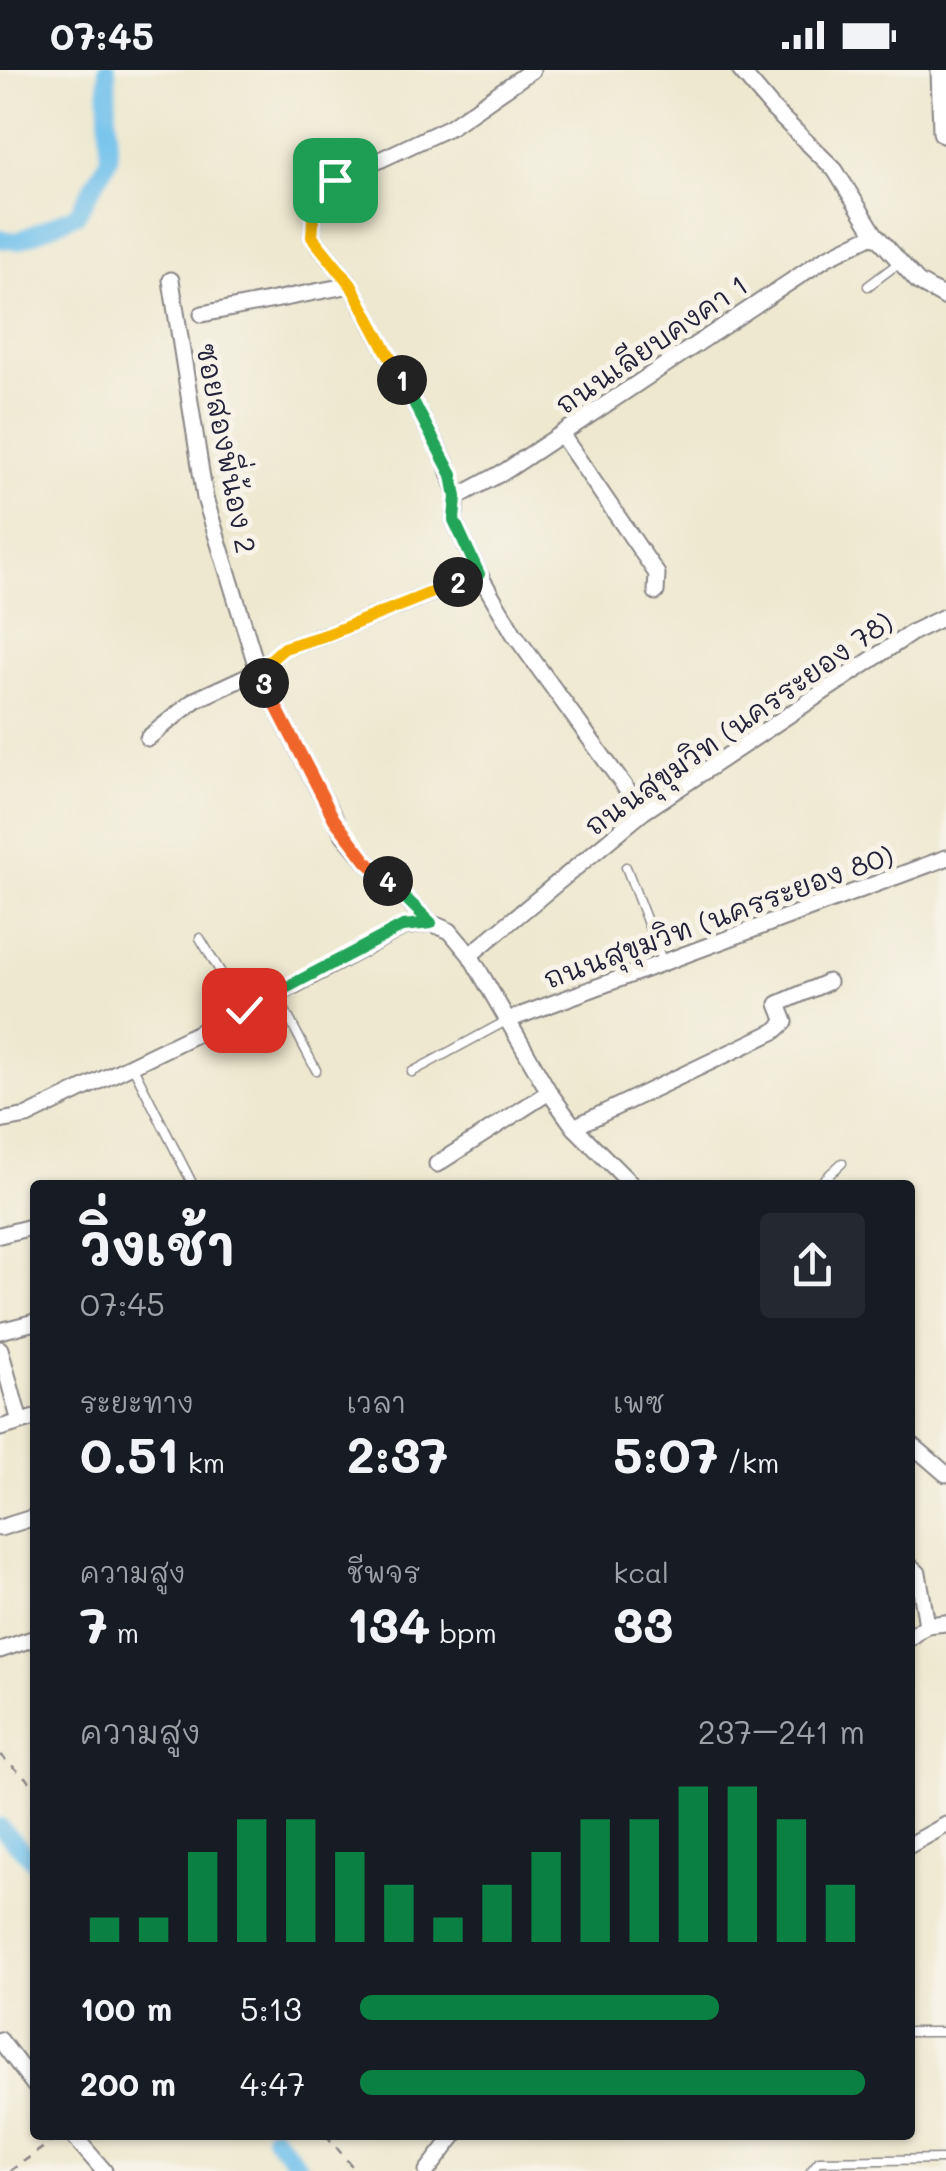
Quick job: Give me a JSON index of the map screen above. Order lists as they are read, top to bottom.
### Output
{
  "streets": {
    "street": [
      "ถนนเลียบคงคา 1",
      "ซอยสองพี่น้อง 2",
      "ถนนสุขุมวิท (นครระยอง 78)",
      "ถนนสุขุมวิท (นครระยอง 80)"
    ]
  },
  "crossings": [
    ["ซอยสองพี่น้อง 2", "ถนนสุขุมวิท (นครระยอง 78)"],
    ["ซอยสองพี่น้อง 2", "ถนนสุขุมวิท (นครระยอง 80)"]
  ],
  "page": {
    "status": "07:45",
    "pins": [
      "1",
      "2",
      "3",
      "4"
    ],
    "heading": ["วิ่งเช้า", "07:45"],
    "stats": [
      ["ระยะทาง", "0.51 km"],
      ["เวลา", "2:37"],
      ["เพซ", "5:07 /km"],
      ["ความสูง", "7 m"],
      ["ชีพจร", "134 bpm"],
      ["kcal", "33"]
    ],
    "chart": ["ความสูง", "237–241 m"],
    "list": [
      {
        "name": "100 m",
        "note": "5:13"
      },
      {
        "name": "200 m",
        "note": "4:47"
      }
    ]
  }
}
